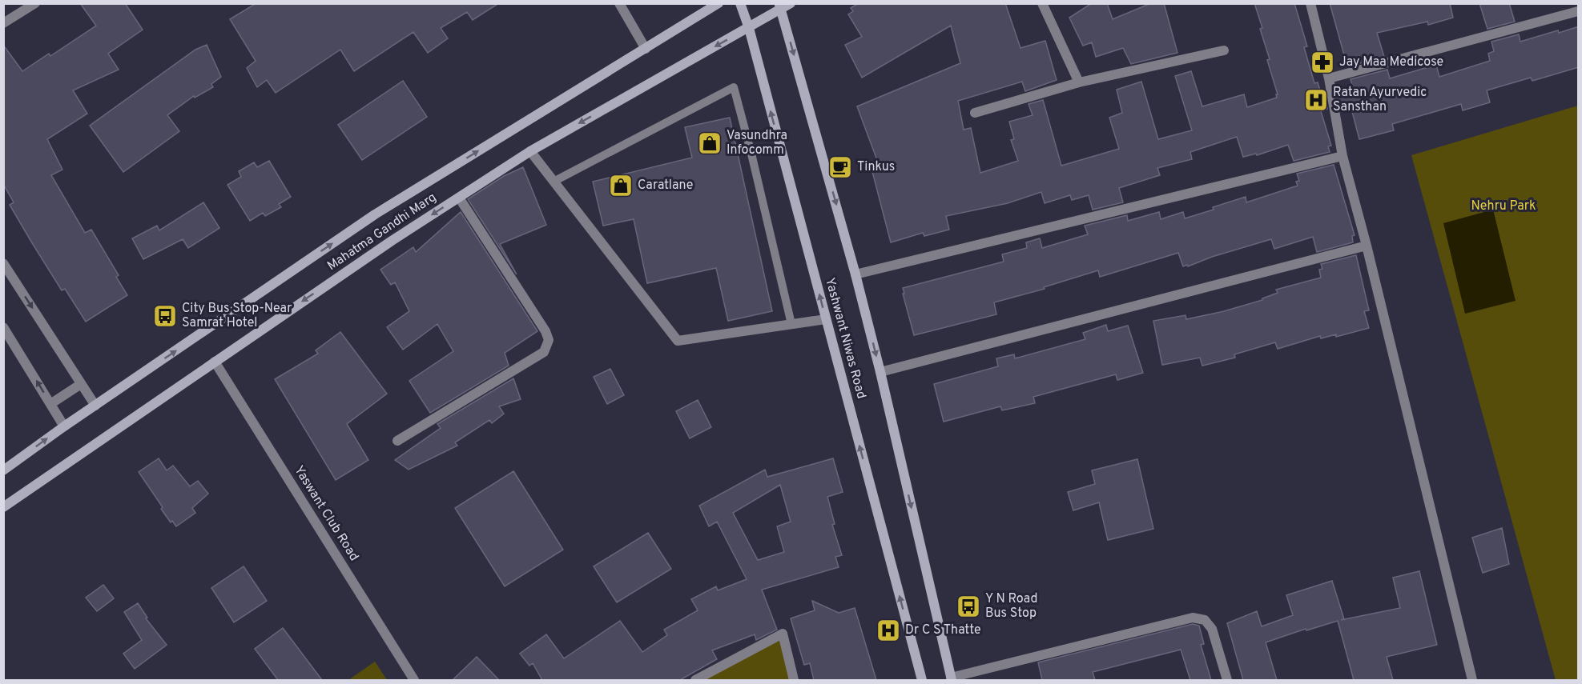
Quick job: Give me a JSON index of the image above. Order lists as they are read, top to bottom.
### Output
{
  "streets": {
    "main road": ["Mahatma Gandhi Marg", "Yashwant Niwas Road"],
    "street": ["Yaswant Club Road"]
  },
  "crossings": [
    ["Mahatma Gandhi Marg", "Yashwant Niwas Road"],
    ["Mahatma Gandhi Marg", "Yaswant Club Road"]
  ],
  "parks": ["Nehru Park"],
  "places": {
    "pharmacy": ["Jay Maa Medicose"],
    "hospital": ["Ratan Ayurvedic Sansthan", "Dr C S Thatte"],
    "shop": ["Vasundhra Infocomm", "Caratlane"],
    "cafe": ["Tinkus"],
    "bus stop": ["City Bus Stop-Near Samrat Hotel", "Y N Road Bus Stop"]
  }
}
